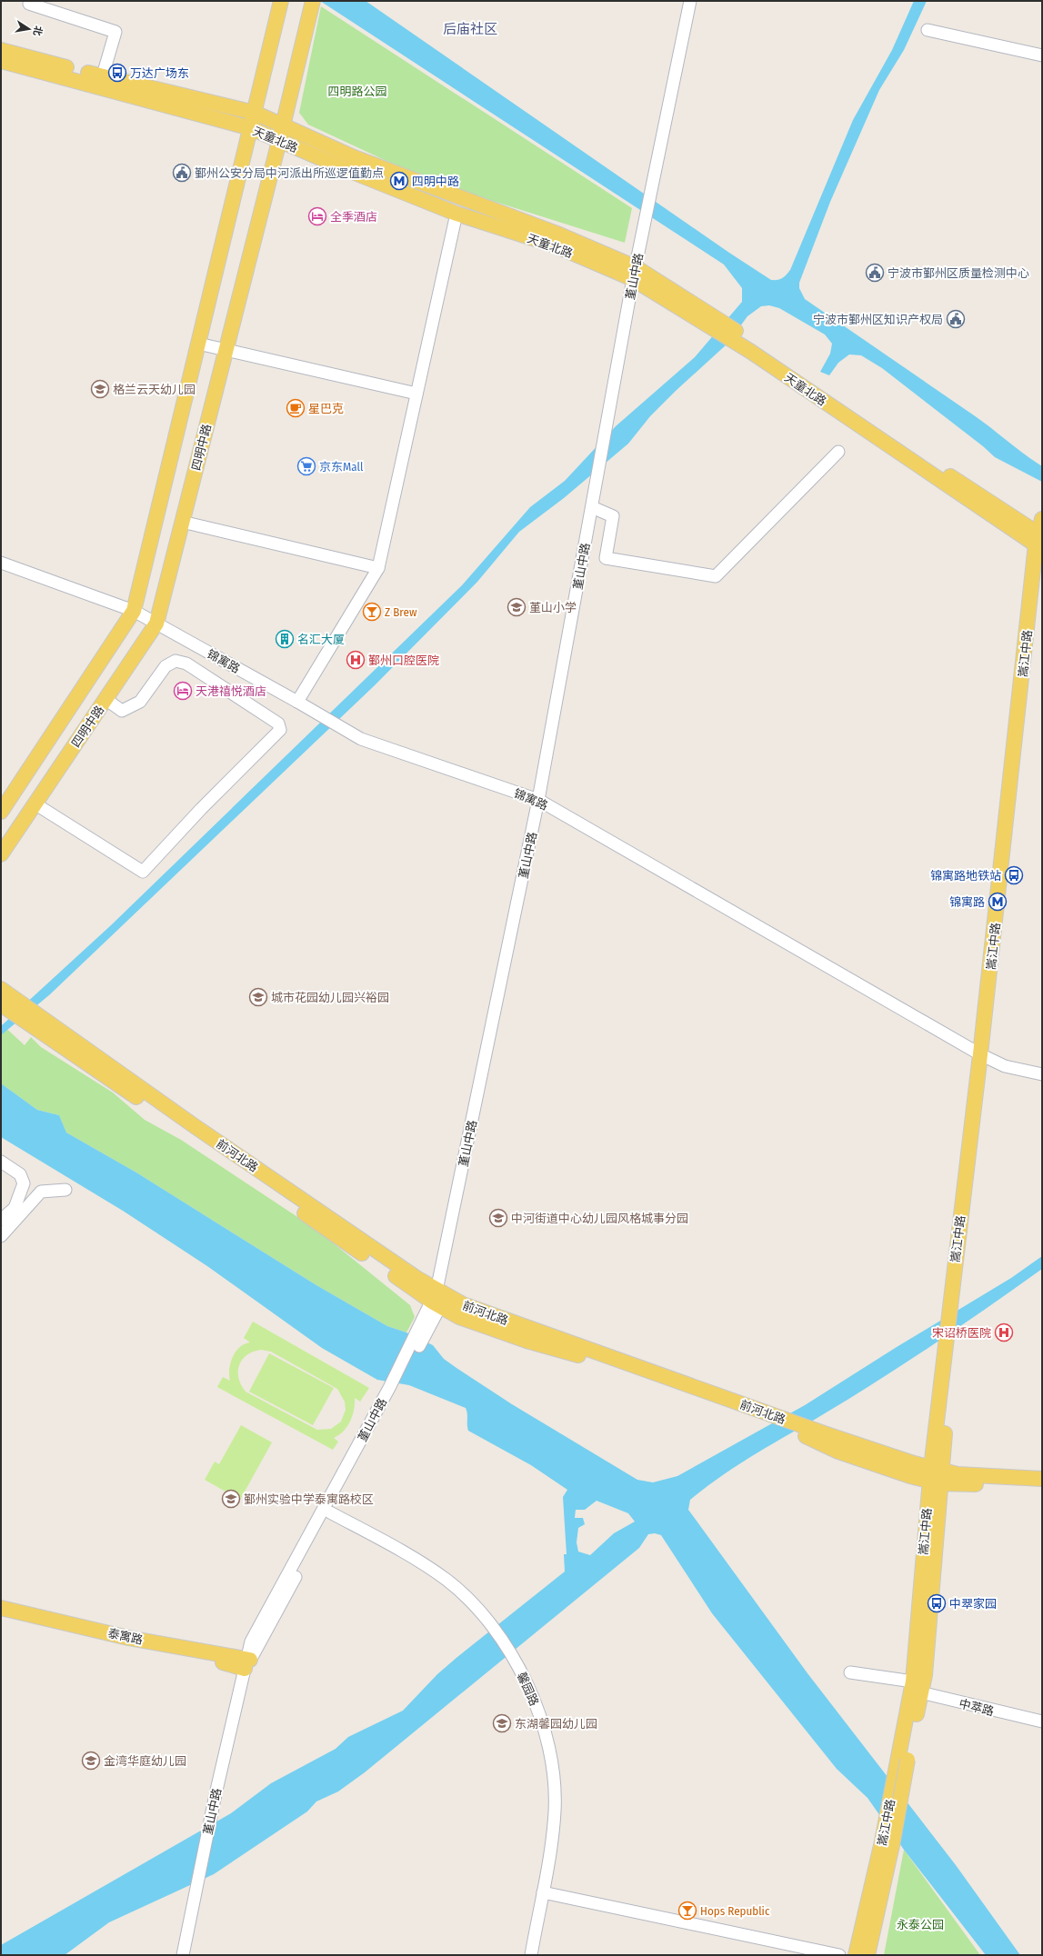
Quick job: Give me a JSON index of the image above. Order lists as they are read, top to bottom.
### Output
{
  "streets": {
    "main road": [
      "天童北路",
      "四明中路",
      "嵩江中路",
      "前河北路",
      "泰寓路"
    ],
    "street": [
      "堇山中路",
      "锦寓路",
      "馨园路",
      "中萃路"
    ]
  },
  "crossings": [
    ["天童北路", "堇山中路"],
    ["天童北路", "四明中路"],
    ["天童北路", "嵩江中路"],
    ["堇山中路", "锦寓路"],
    ["堇山中路", "前河北路"],
    ["堇山中路", "泰寓路"],
    ["堇山中路", "馨园路"],
    ["四明中路", "锦寓路"],
    ["嵩江中路", "锦寓路"],
    ["嵩江中路", "前河北路"],
    ["嵩江中路", "中萃路"]
  ],
  "districts": ["后庙社区"],
  "parks": ["四明路公园", "永泰公园"],
  "places": {
    "bus stop": ["万达广场东", "锦寓路地铁站", "中翠家园"],
    "public building": ["鄞州公安分局中河派出所巡逻值勤点", "宁波市鄞州区质量检测中心", "宁波市鄞州区知识产权局"],
    "metro station": ["四明中路", "锦寓路"],
    "hotel": ["全季酒店", "天港禧悦酒店"],
    "school or university": [
      "格兰云天幼儿园",
      "堇山小学",
      "城市花园幼儿园兴裕园",
      "中河街道中心幼儿园风格城事分园",
      "鄞州实验中学泰寓路校区",
      "东湖馨园幼儿园",
      "金湾华庭幼儿园"
    ],
    "cafe": ["星巴克"],
    "supermarket": ["京东Mall"],
    "bar": ["Z Brew", "Hops Republic"],
    "building": ["名汇大厦"],
    "hospital": ["鄞州口腔医院", "宋诏桥医院"]
  },
  "north": "right"
}
